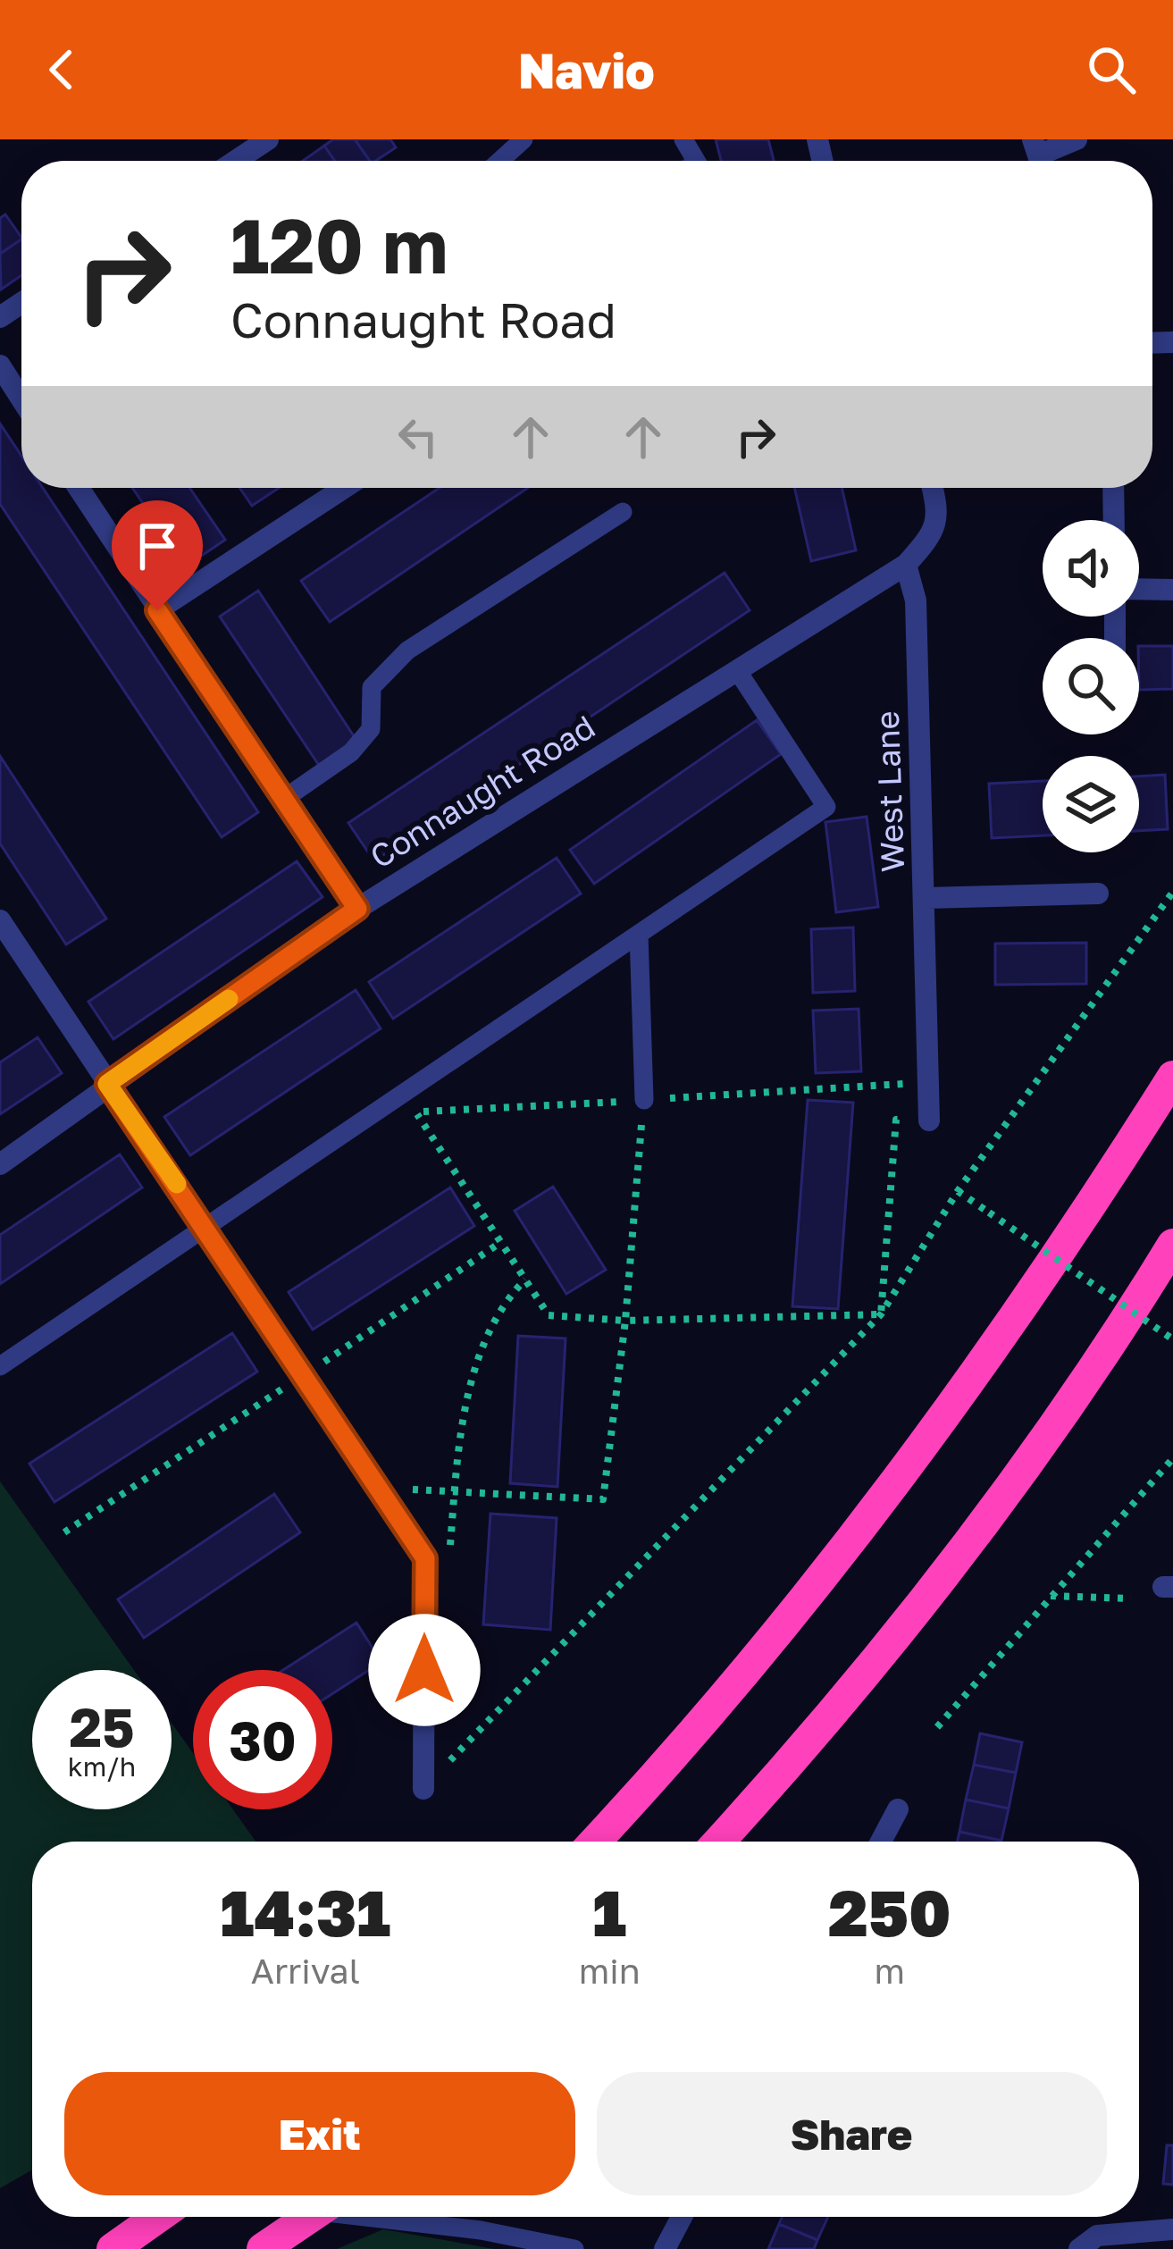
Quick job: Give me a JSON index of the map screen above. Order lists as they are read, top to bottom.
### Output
{
  "streets": {
    "street": ["Connaught Road", "West Lane"]
  },
  "crossings": [
    ["Connaught Road", "West Lane"]
  ],
  "page": {
    "header": "Navio",
    "turn": ["120 m", "Connaught Road"],
    "speed": "25 km/h",
    "limit": "30",
    "eta": [
      "14:31",
      "Arrival",
      "1",
      "min",
      "250",
      "m"
    ],
    "buttons": ["Exit", "Share"]
  }
}
